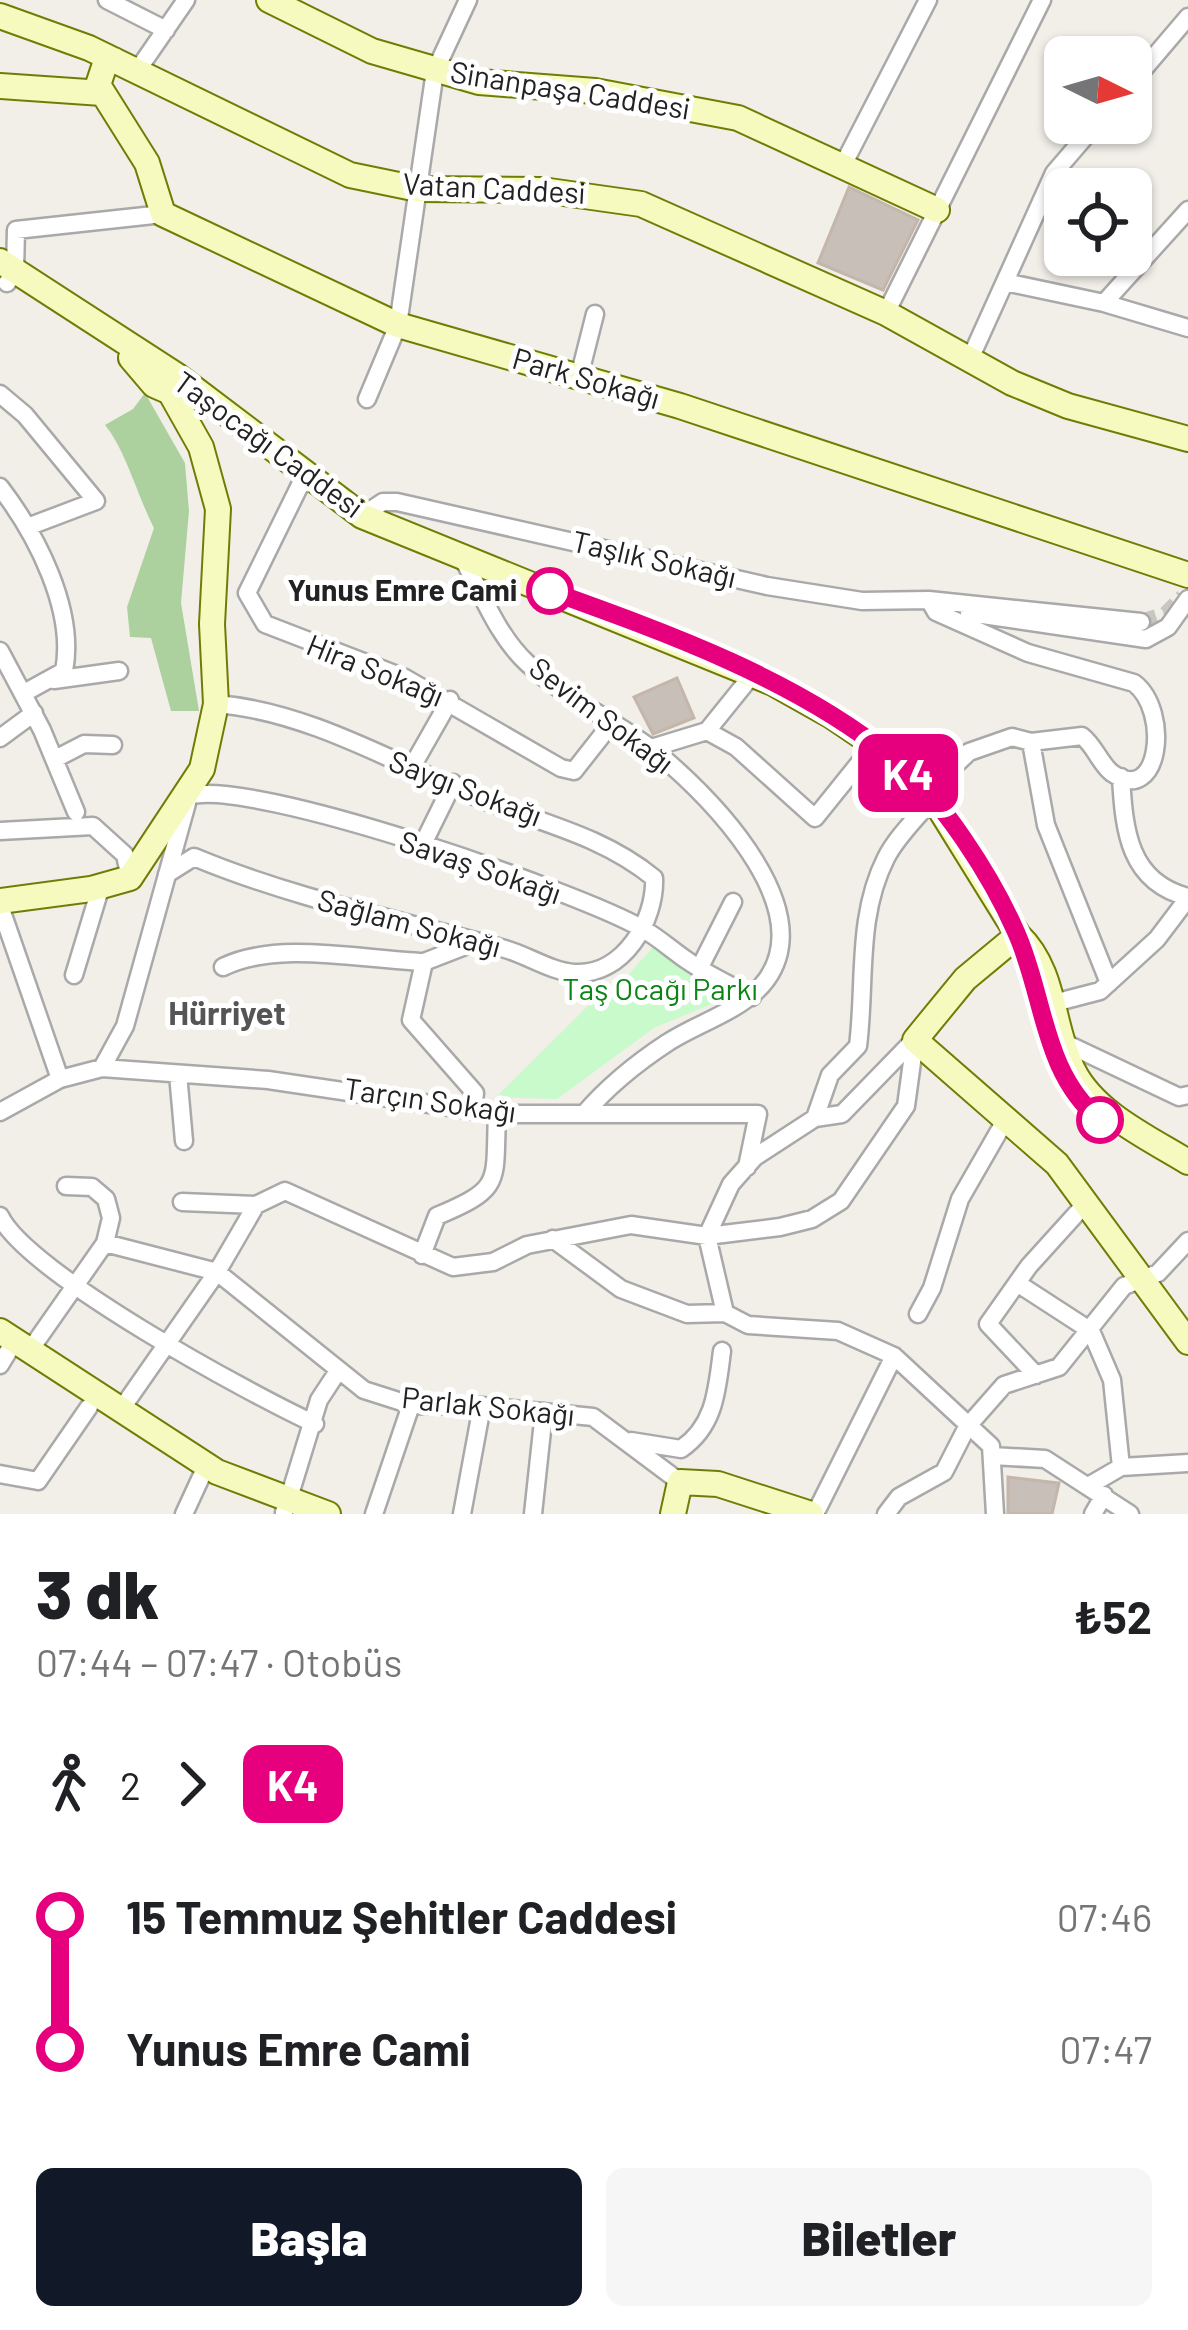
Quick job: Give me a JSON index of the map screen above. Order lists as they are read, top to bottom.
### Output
{
  "streets": {
    "street": [
      "Sinanpaşa Caddesi",
      "Vatan Caddesi",
      "Park Sokağı",
      "Taşocağı Caddesi",
      "Taşlık Sokağı",
      "Hira Sokağı",
      "Sevim Sokağı",
      "Saygı Sokağı",
      "Savaş Sokağı",
      "Sağlam Sokağı",
      "Tarçın Sokağı",
      "Parlak Sokağı"
    ]
  },
  "crossings": [
    ["Taşocağı Caddesi", "Taşlık Sokağı"],
    ["Taşocağı Caddesi", "Hira Sokağı"],
    ["Taşocağı Caddesi", "Sevim Sokağı"],
    ["Hira Sokağı", "Sevim Sokağı"],
    ["Sevim Sokağı", "Savaş Sokağı"],
    ["Saygı Sokağı", "Savaş Sokağı"],
    ["Saygı Sokağı", "Sağlam Sokağı"],
    ["Savaş Sokağı", "Sağlam Sokağı"]
  ],
  "districts": ["Hürriyet"],
  "parks": ["Taş Ocağı Parkı"],
  "places": ["Yunus Emre Cami"],
  "lines": ["bus line K4"],
  "north": "right",
  "page": {
    "on_map": "K4",
    "heading": ["3 dk", "07:44 – 07:47 · Otobüs", "₺52"],
    "legs": ["2", "K4"],
    "list": [
      {
        "name": "15 Temmuz Şehitler Caddesi",
        "value": "07:46"
      },
      {
        "name": "Yunus Emre Cami",
        "value": "07:47"
      }
    ],
    "buttons": ["Başla", "Biletler"]
  }
}
